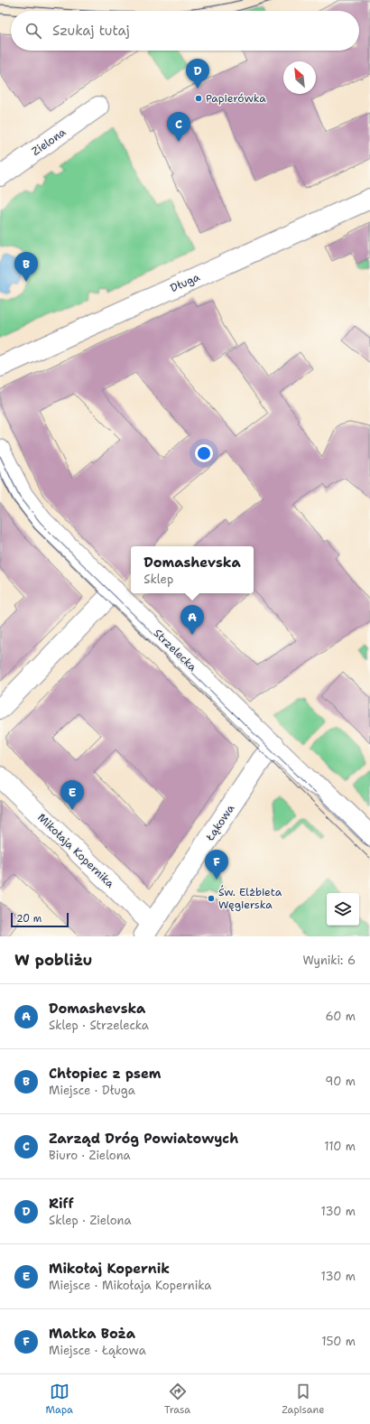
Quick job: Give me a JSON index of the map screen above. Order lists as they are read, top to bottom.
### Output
{
  "streets": {
    "street": [
      "Zielona",
      "Długa",
      "Strzelecka",
      "Łąkowa",
      "Mikołaja Kopernika"
    ]
  },
  "crossings": [
    ["Strzelecka", "Łąkowa"],
    ["Łąkowa", "Mikołaja Kopernika"]
  ],
  "places": ["Papierówka", "Św. Elżbieta Węgierska"],
  "scale_bar": "20 m",
  "north": "top left",
  "page": {
    "search": "Szukaj tutaj",
    "pins": [
      "D",
      "C",
      "B",
      "A",
      "E",
      "F"
    ],
    "popup": ["Domashevska", "Sklep"],
    "scale": "20 m",
    "heading": ["W pobliżu", "Wyniki: 6"],
    "list": [
      {
        "mark": "A",
        "name": "Domashevska",
        "note": "Sklep · Strzelecka",
        "value": "60 m"
      },
      {
        "mark": "B",
        "name": "Chłopiec z psem",
        "note": "Miejsce · Długa",
        "value": "90 m"
      },
      {
        "mark": "C",
        "name": "Zarząd Dróg Powiatowych",
        "note": "Biuro · Zielona",
        "value": "110 m"
      },
      {
        "mark": "D",
        "name": "Riff",
        "note": "Sklep · Zielona",
        "value": "130 m"
      },
      {
        "mark": "E",
        "name": "Mikołaj Kopernik",
        "note": "Miejsce · Mikołaja Kopernika",
        "value": "130 m"
      },
      {
        "mark": "F",
        "name": "Matka Boża",
        "note": "Miejsce · Łąkowa",
        "value": "150 m"
      }
    ],
    "nav": ["Mapa", "Trasa", "Zapisane"]
  }
}
